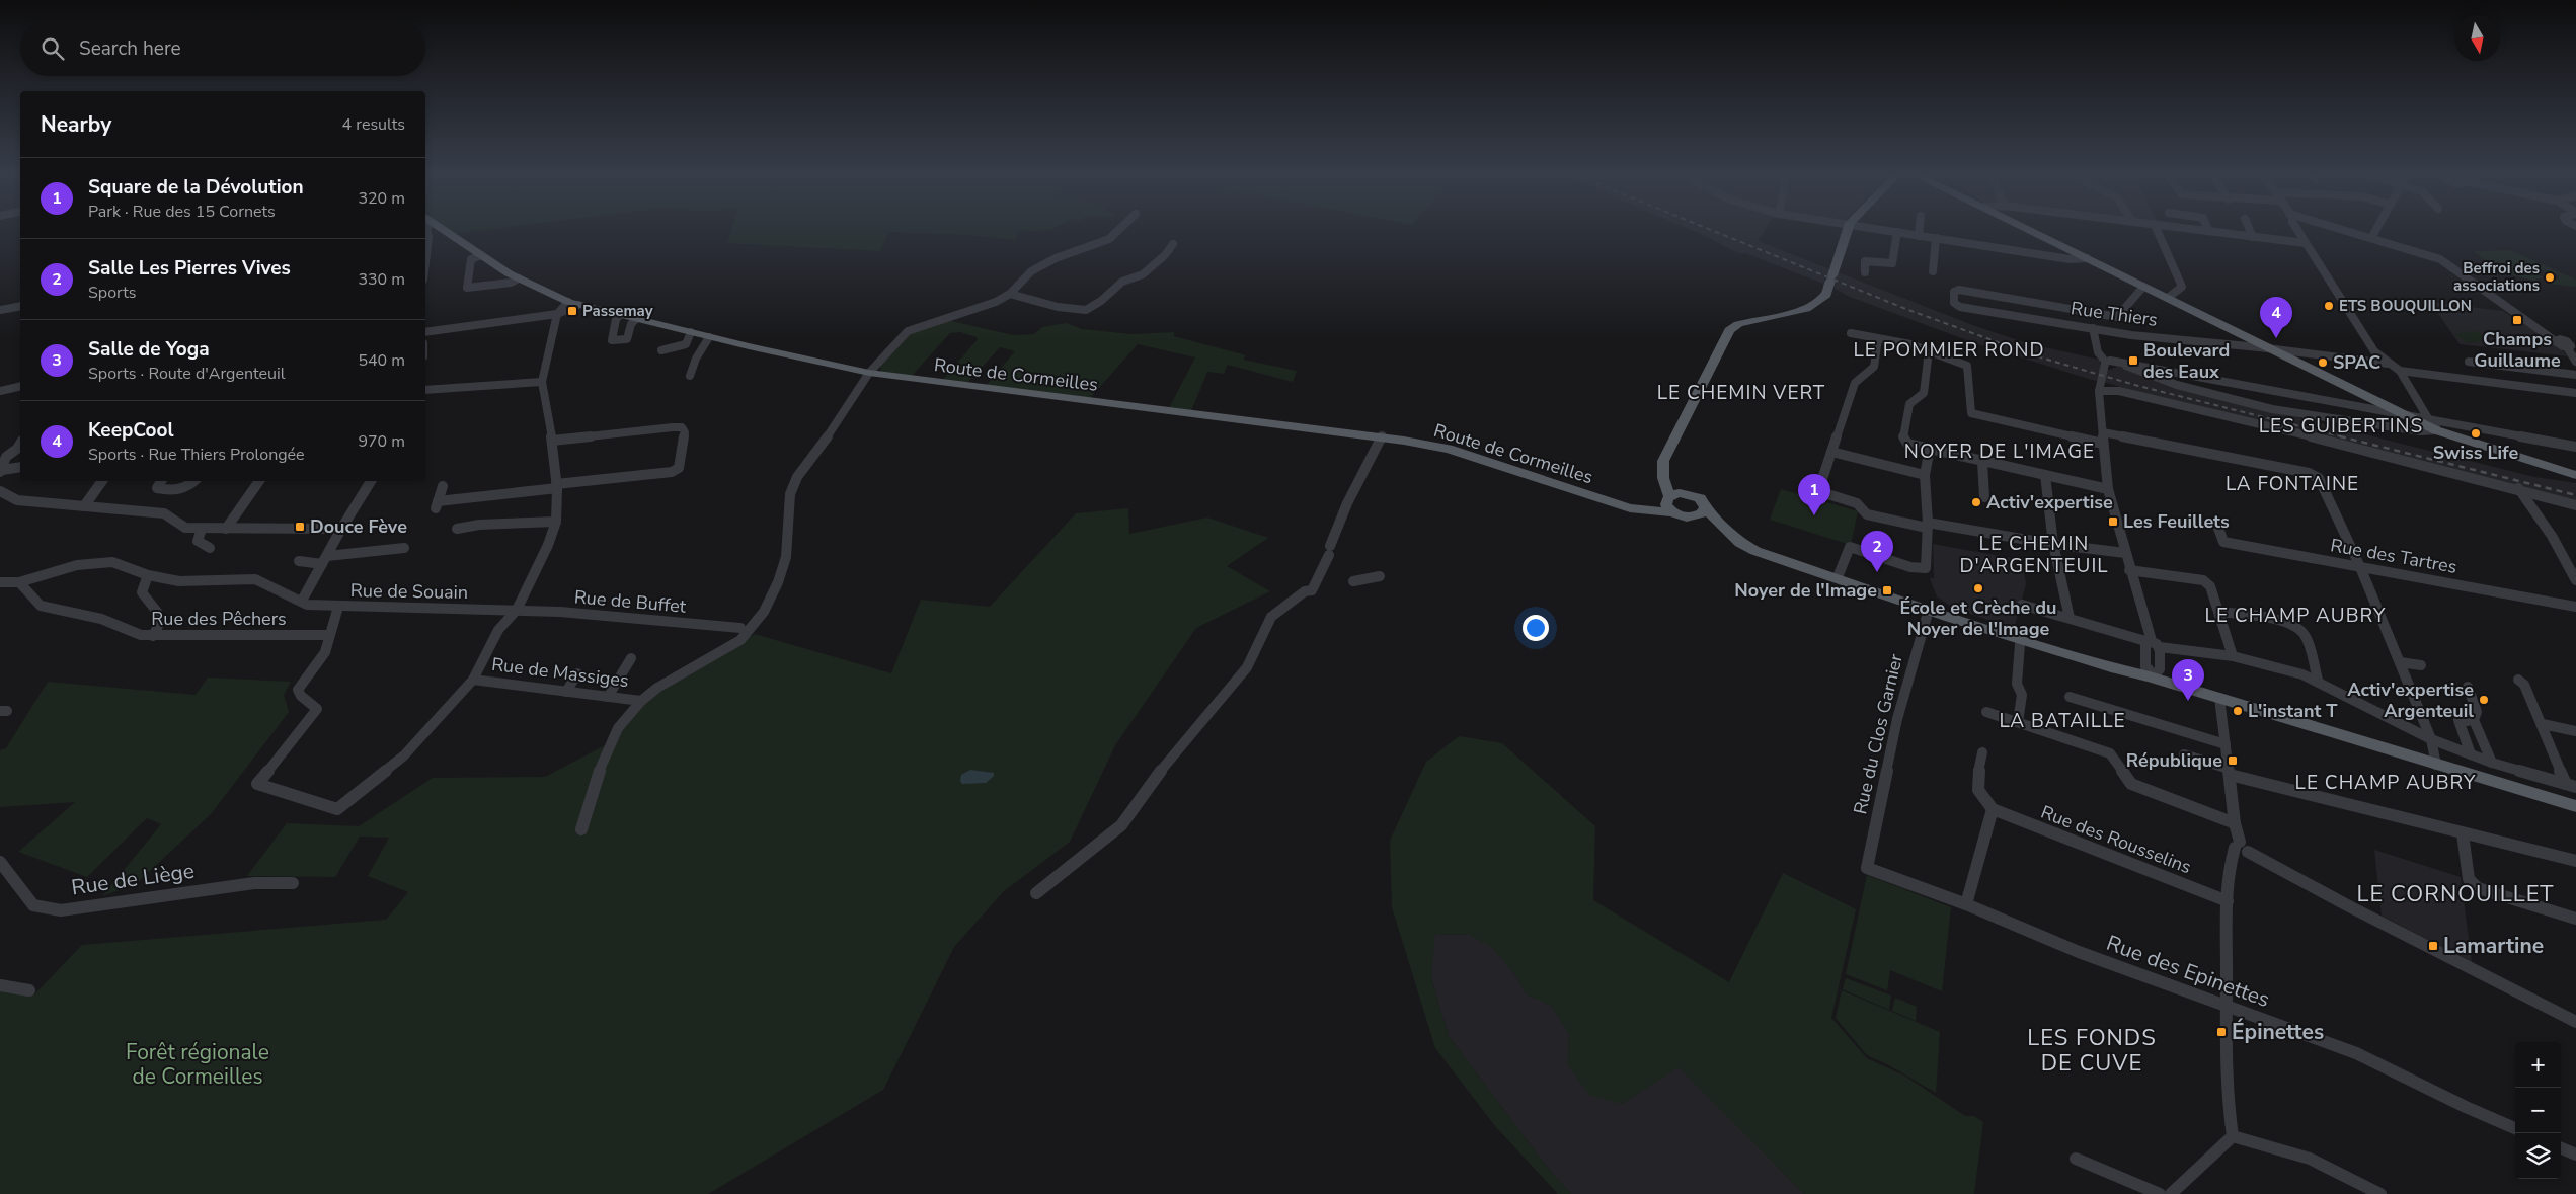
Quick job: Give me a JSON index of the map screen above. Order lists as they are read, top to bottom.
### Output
{
  "streets": {
    "main road": ["Route de Cormeilles"],
    "street": [
      "Rue Thiers",
      "Rue des Tartres",
      "Rue de Souain",
      "Rue de Buffet",
      "Rue des Pêchers",
      "Rue de Massiges",
      "Rue du Clos Garnier",
      "Rue des Rousselins",
      "Rue de Liège",
      "Rue des Epinettes"
    ]
  },
  "crossings": [
    ["Rue de Souain", "Rue de Buffet"],
    ["Rue de Souain", "Rue des Pêchers"],
    ["Rue du Clos Garnier", "Rue des Epinettes"]
  ],
  "districts": [
    "LE POMMIER ROND",
    "LE CHEMIN VERT",
    "LES GUIBERTINS",
    "NOYER DE L'IMAGE",
    "LA FONTAINE",
    "LE CHEMIN D'ARGENTEUIL",
    "LE CHAMP AUBRY",
    "LA BATAILLE",
    "LE CHAMP AUBRY",
    "LE CORNOUILLET",
    "LES FONDS DE CUVE"
  ],
  "parks": ["Forêt régionale de Cormeilles"],
  "places": {
    "other": [
      "Beffroi des associations",
      "ETS BOUQUILLON",
      "SPAC",
      "Swiss Life",
      "Activ'expertise",
      "École et Crèche du Noyer de l'Image",
      "Activ'expertise Argenteuil",
      "L'instant T"
    ],
    "transit": [
      "Passemay",
      "Champs Guillaume",
      "Boulevard des Eaux",
      "Les Feuillets",
      "Douce Fève",
      "Noyer de l'Image",
      "République",
      "Lamartine",
      "Épinettes"
    ]
  },
  "north": "bottom",
  "page": {
    "search": "Search here",
    "heading": ["Nearby", "4 results"],
    "list": [
      {
        "mark": "1",
        "name": "Square de la Dévolution",
        "note": "Park · Rue des 15 Cornets",
        "value": "320 m"
      },
      {
        "mark": "2",
        "name": "Salle Les Pierres Vives",
        "note": "Sports",
        "value": "330 m"
      },
      {
        "mark": "3",
        "name": "Salle de Yoga",
        "note": "Sports · Route d'Argenteuil",
        "value": "540 m"
      },
      {
        "mark": "4",
        "name": "KeepCool",
        "note": "Sports · Rue Thiers Prolongée",
        "value": "970 m"
      }
    ],
    "pins": [
      "4",
      "1",
      "2",
      "3"
    ],
    "map_buttons": ["+", "−"]
  }
}
